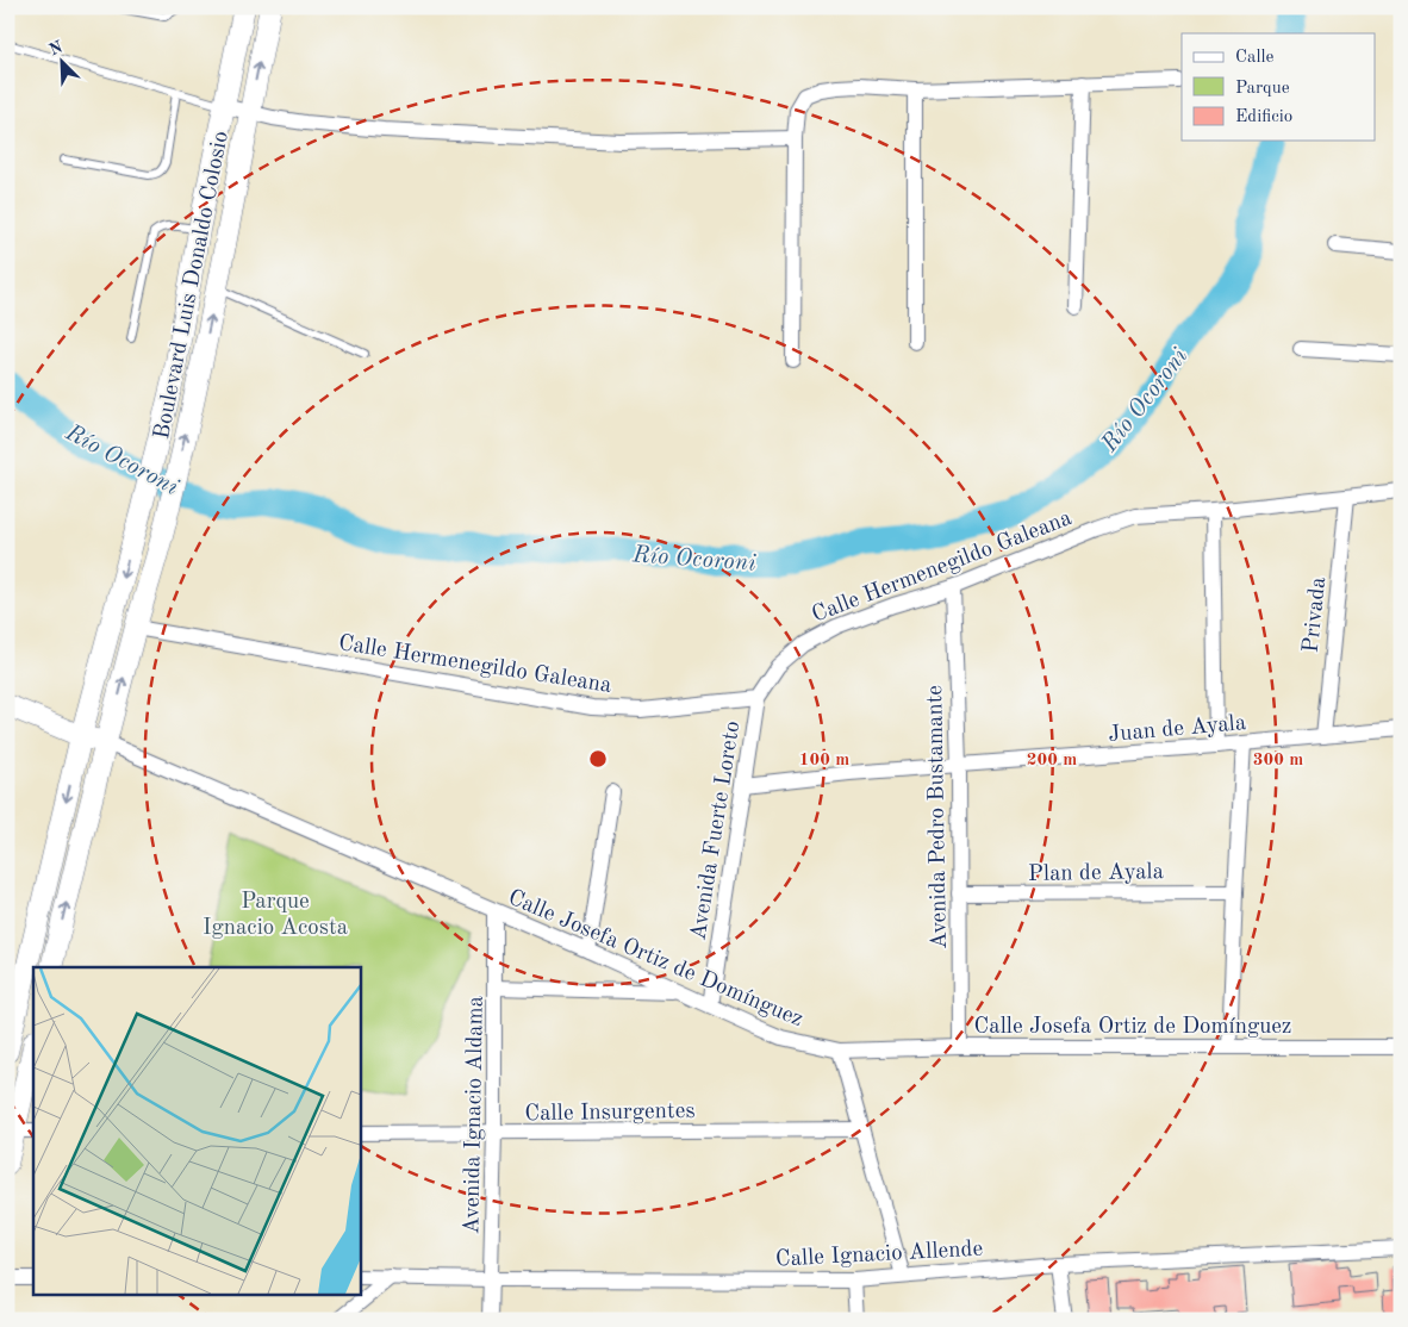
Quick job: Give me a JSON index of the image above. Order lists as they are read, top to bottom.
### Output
{
  "streets": {
    "main road": ["Boulevard Luis Donaldo Colosio"],
    "street": [
      "Calle Hermenegildo Galeana",
      "Privada",
      "Juan de Ayala",
      "Avenida Pedro Bustamante",
      "Avenida Fuerte Loreto",
      "Plan de Ayala",
      "Calle Josefa Ortiz de Domínguez",
      "Calle Insurgentes",
      "Avenida Ignacio Aldama",
      "Calle Ignacio Allende"
    ]
  },
  "crossings": [
    ["Boulevard Luis Donaldo Colosio", "Calle Hermenegildo Galeana"],
    ["Boulevard Luis Donaldo Colosio", "Calle Josefa Ortiz de Domínguez"],
    ["Calle Hermenegildo Galeana", "Privada"],
    ["Calle Hermenegildo Galeana", "Avenida Pedro Bustamante"],
    ["Calle Hermenegildo Galeana", "Avenida Fuerte Loreto"],
    ["Privada", "Juan de Ayala"],
    ["Juan de Ayala", "Avenida Pedro Bustamante"],
    ["Juan de Ayala", "Avenida Fuerte Loreto"],
    ["Avenida Pedro Bustamante", "Plan de Ayala"],
    ["Avenida Pedro Bustamante", "Calle Josefa Ortiz de Domínguez"],
    ["Avenida Fuerte Loreto", "Calle Josefa Ortiz de Domínguez"],
    ["Calle Josefa Ortiz de Domínguez", "Avenida Ignacio Aldama"],
    ["Calle Insurgentes", "Avenida Ignacio Aldama"],
    ["Avenida Ignacio Aldama", "Calle Ignacio Allende"]
  ],
  "water": ["Río Ocoroni"],
  "parks": ["Parque Ignacio Acosta"],
  "legend": ["Calle", "Parque", "Edificio"],
  "north": "top left",
  "rings": ["100 m", "200 m", "300 m"]
}
